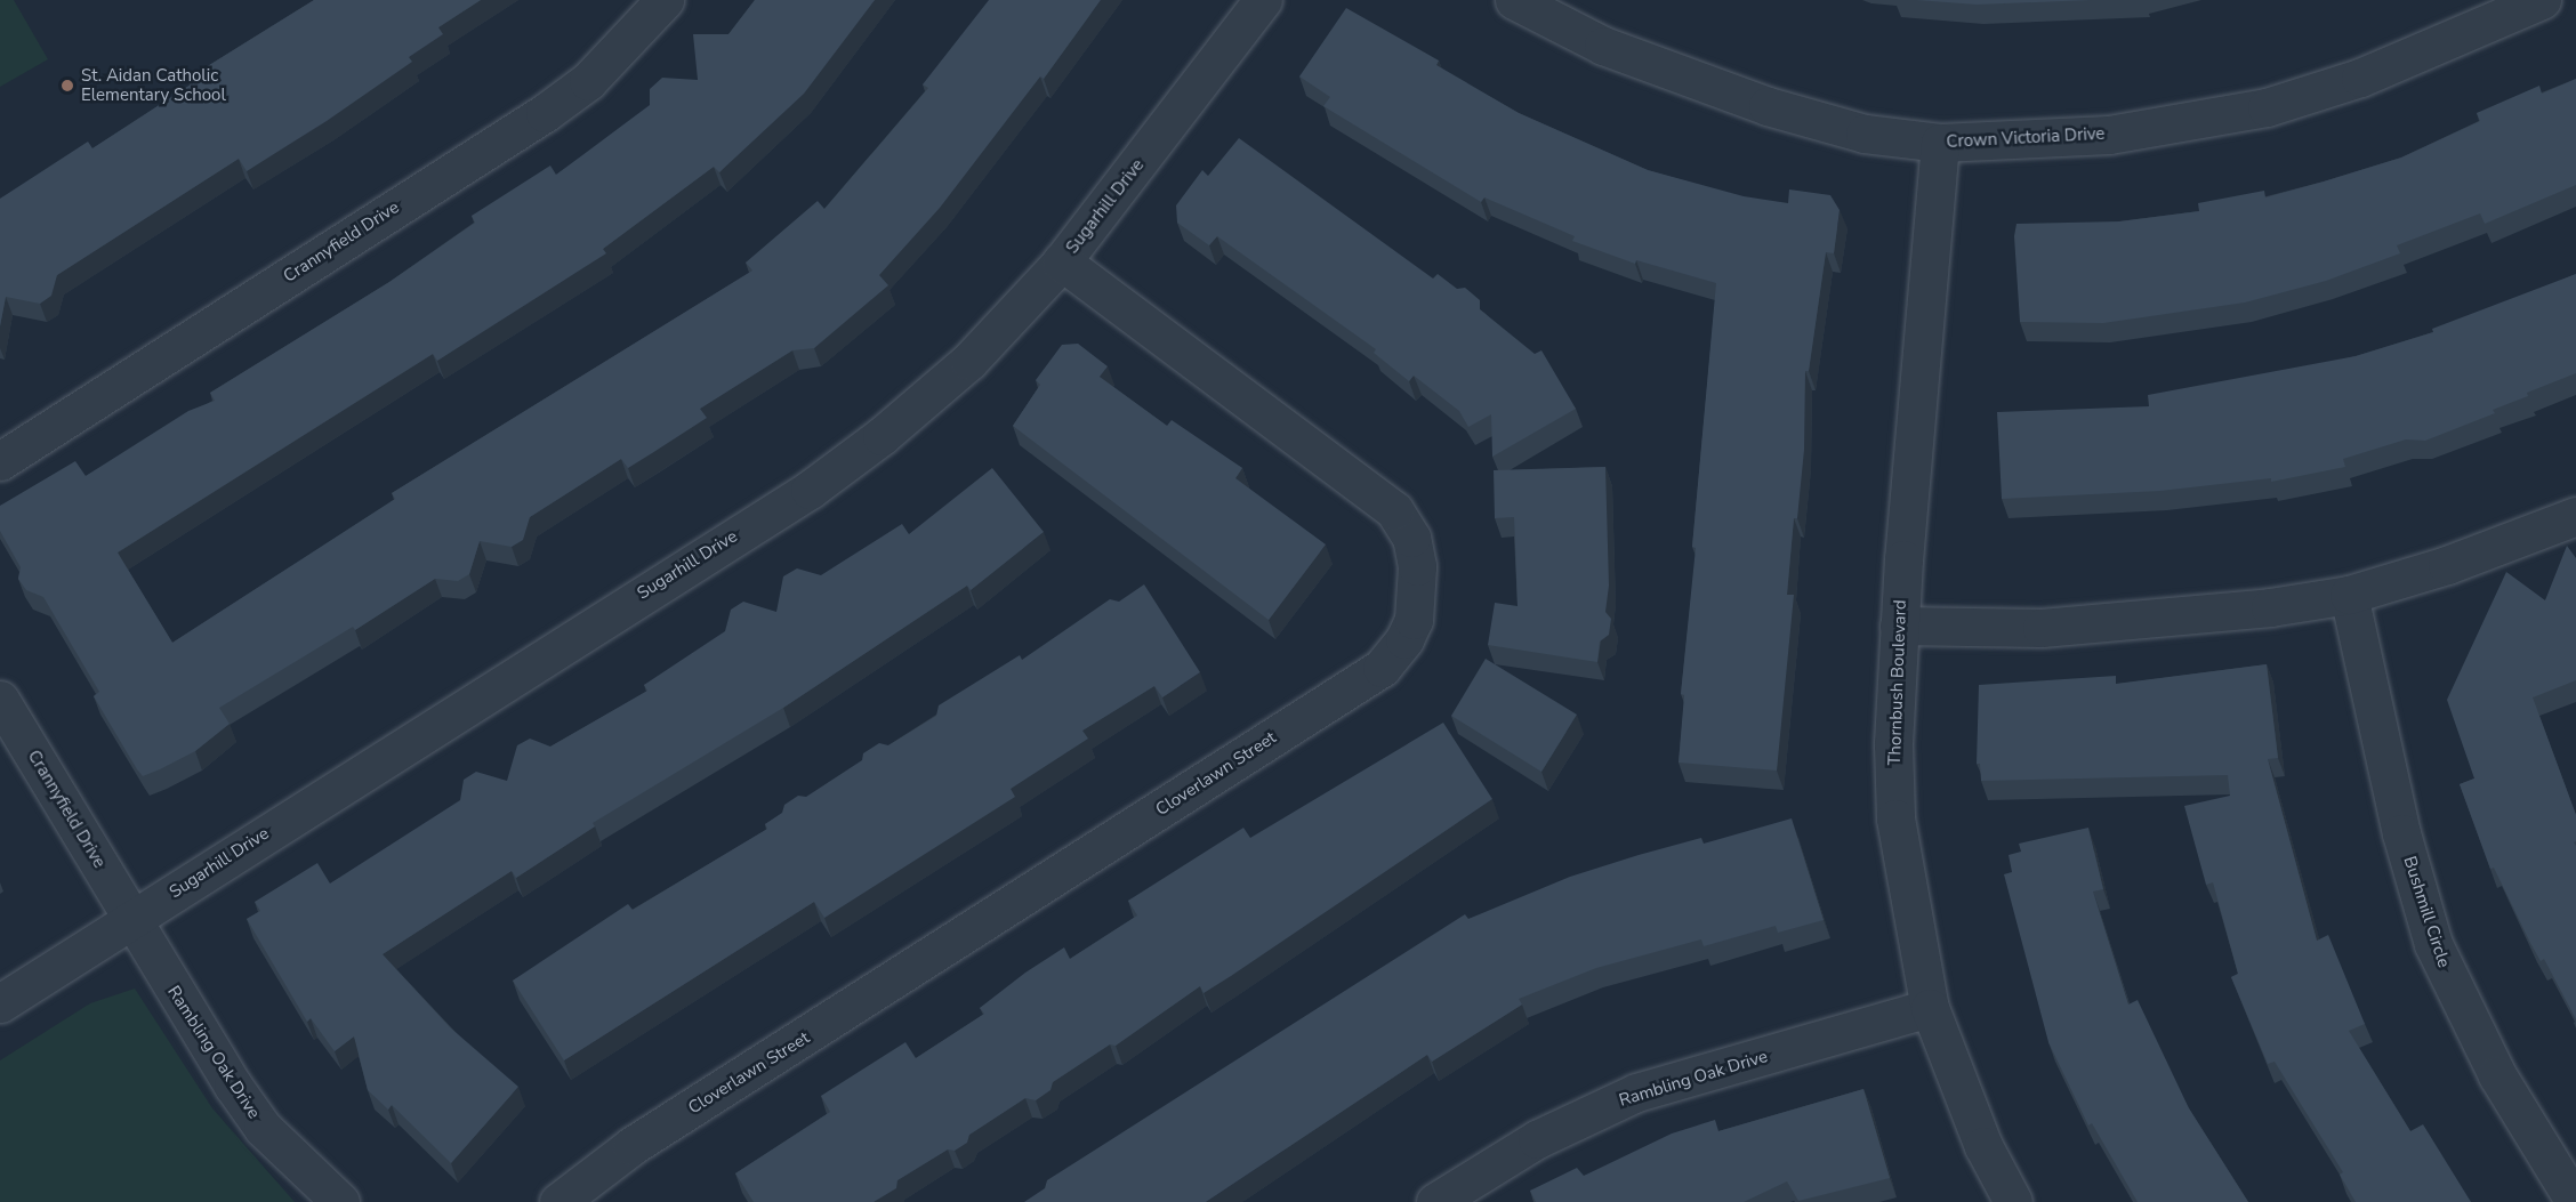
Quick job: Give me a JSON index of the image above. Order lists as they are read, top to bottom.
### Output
{
  "streets": {
    "street": [
      "Crown Victoria Drive",
      "Sugarhill Drive",
      "Crannyfield Drive",
      "Thornbush Boulevard",
      "Cloverlawn Street",
      "Bushmill Circle",
      "Rambling Oak Drive"
    ]
  },
  "crossings": [
    ["Crown Victoria Drive", "Thornbush Boulevard"],
    ["Sugarhill Drive", "Crannyfield Drive"],
    ["Sugarhill Drive", "Cloverlawn Street"],
    ["Sugarhill Drive", "Rambling Oak Drive"],
    ["Crannyfield Drive", "Rambling Oak Drive"],
    ["Thornbush Boulevard", "Rambling Oak Drive"]
  ],
  "places": ["St. Aidan Catholic Elementary School"]
}
